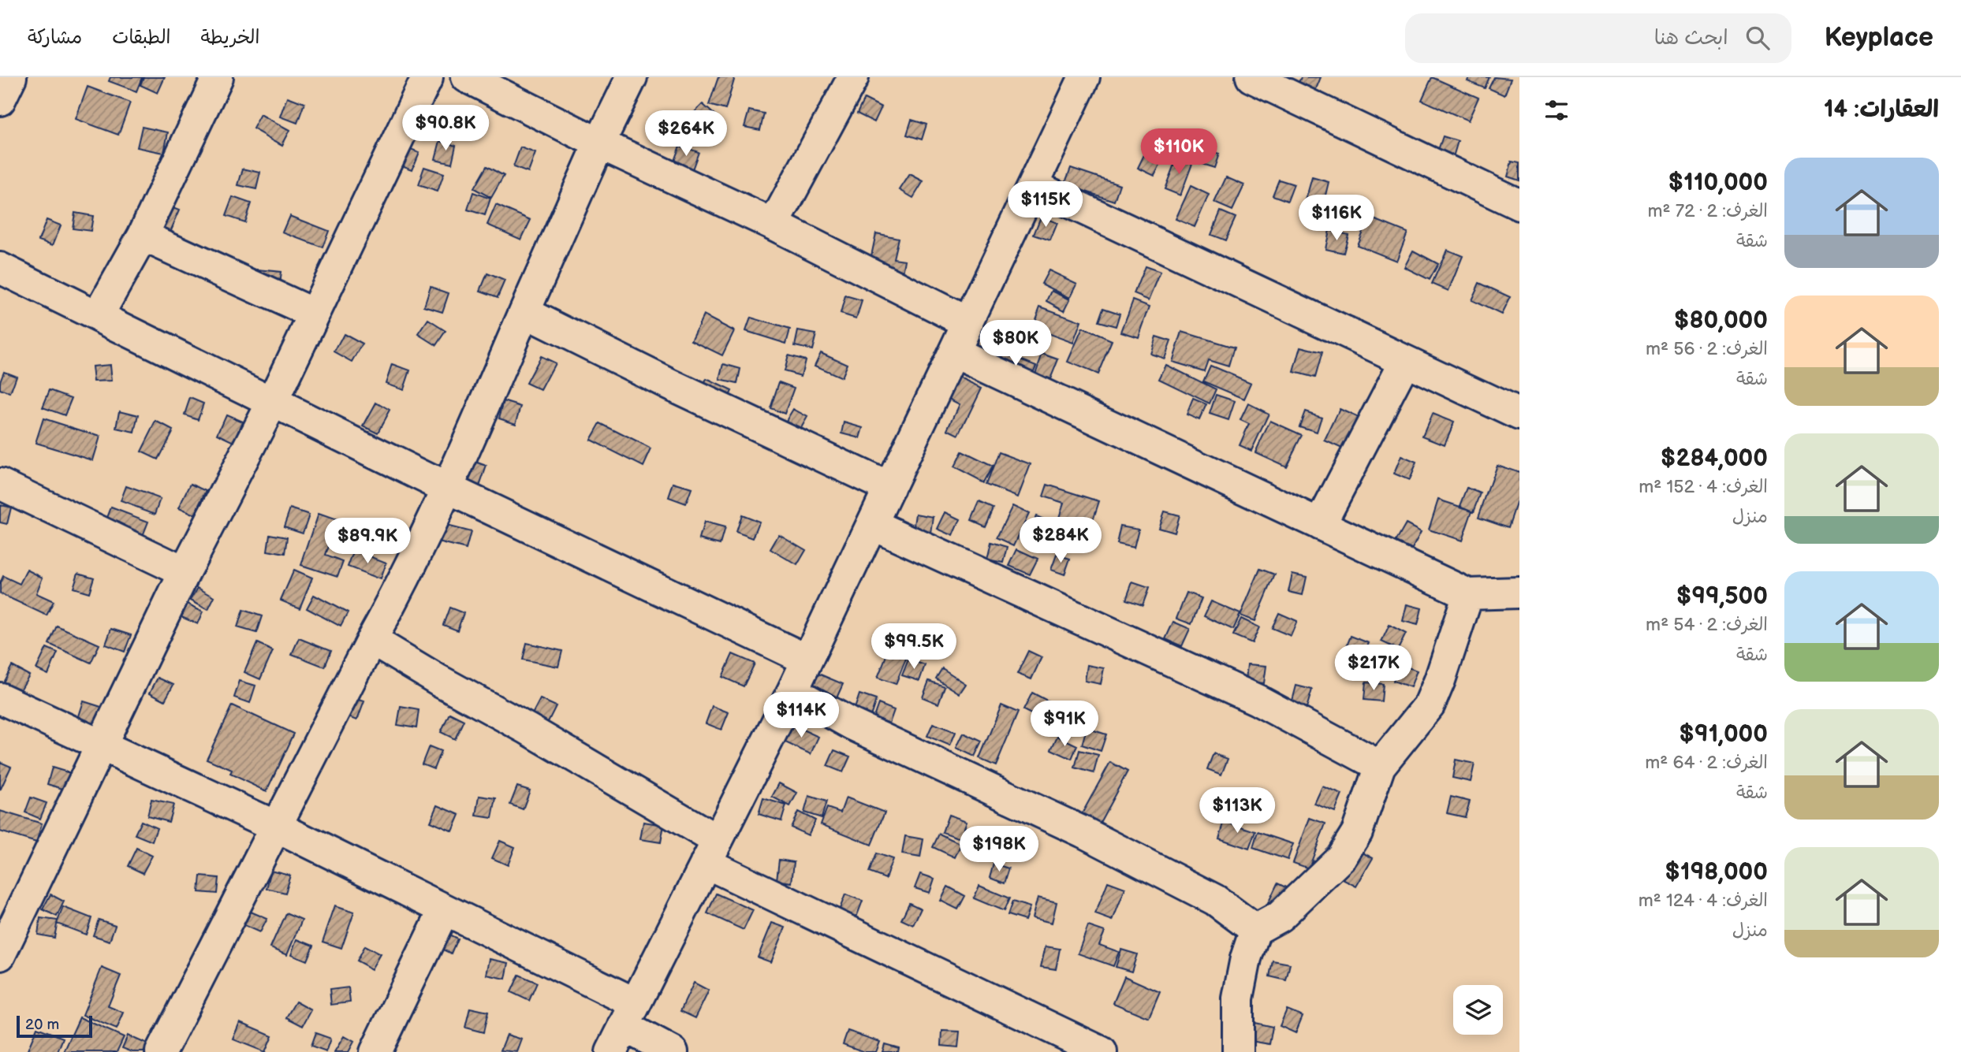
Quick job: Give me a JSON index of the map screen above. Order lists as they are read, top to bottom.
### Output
{
  "scale_bar": "20 m",
  "page": {
    "header": "Keyplace",
    "search": "ابحث هنا",
    "nav": ["الخريطة", "الطبقات", "مشاركة"],
    "heading": "العقارات: 14",
    "price": [
      "$90.8K",
      "$264K",
      "$110K",
      "$115K",
      "$116K",
      "$80K",
      "$284K",
      "$89.9K",
      "$99.5K",
      "$217K",
      "$114K",
      "$91K",
      "$113K",
      "$198K"
    ],
    "list": [
      {
        "name": "$110,000",
        "note": "الغرف: 2 · 72 m² · شقة"
      },
      {
        "name": "$80,000",
        "note": "الغرف: 2 · 56 m² · شقة"
      },
      {
        "name": "$284,000",
        "note": "الغرف: 4 · 152 m² · منزل"
      },
      {
        "name": "$99,500",
        "note": "الغرف: 2 · 54 m² · شقة"
      },
      {
        "name": "$91,000",
        "note": "الغرف: 2 · 64 m² · شقة"
      },
      {
        "name": "$198,000",
        "note": "الغرف: 4 · 124 m² · منزل"
      }
    ],
    "scale": "20 m"
  }
}
